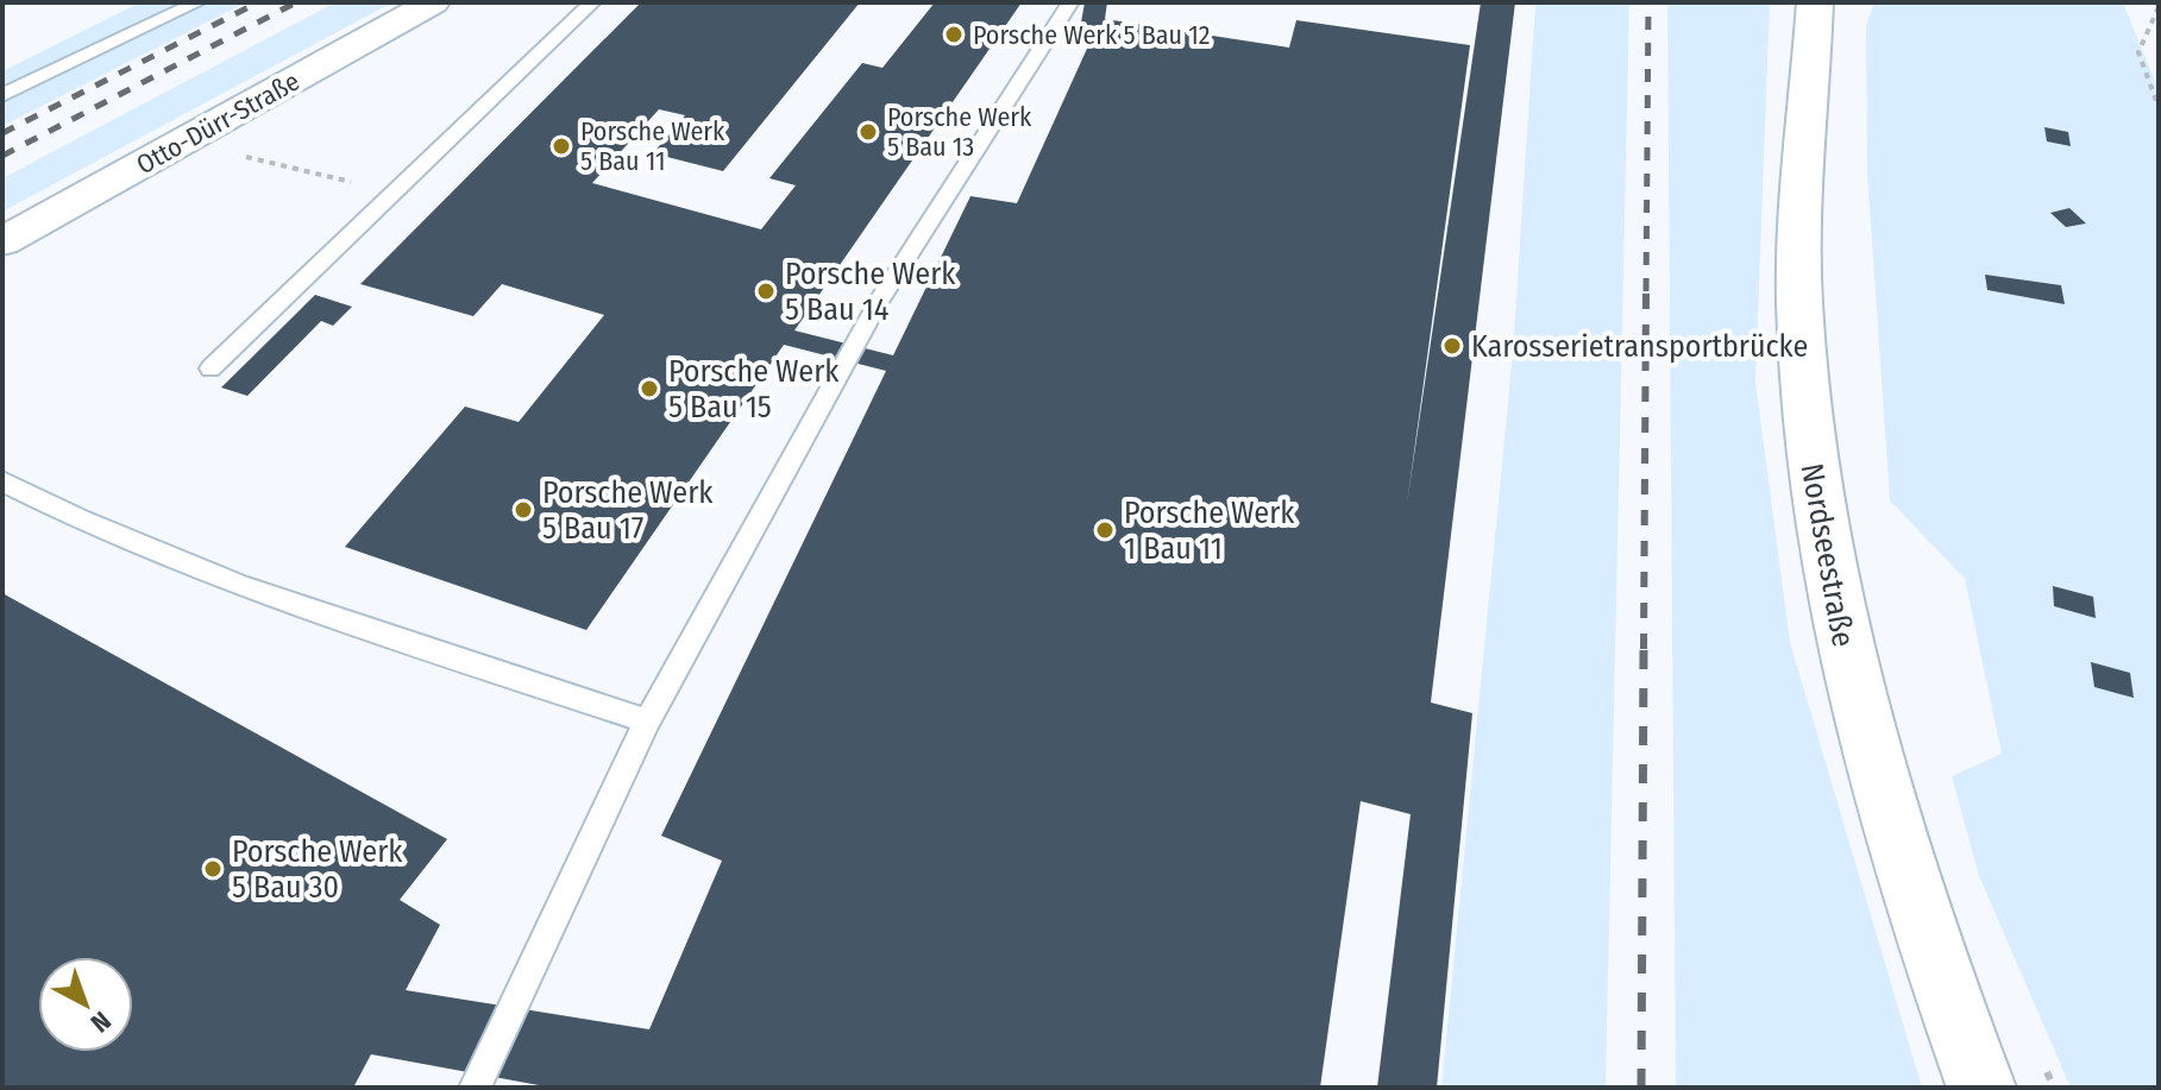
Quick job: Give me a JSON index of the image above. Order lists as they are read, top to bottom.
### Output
{
  "streets": {
    "main road": ["Nordseestraße"],
    "street": ["Otto-Dürr-Straße"]
  },
  "places": [
    "Porsche Werk 5 Bau 12",
    "Porsche Werk 5 Bau 13",
    "Porsche Werk 5 Bau 11",
    "Porsche Werk 5 Bau 14",
    "Karosserietransportbrücke",
    "Porsche Werk 5 Bau 15",
    "Porsche Werk 5 Bau 17",
    "Porsche Werk 1 Bau 11",
    "Porsche Werk 5 Bau 30"
  ],
  "north": "bottom right"
}
